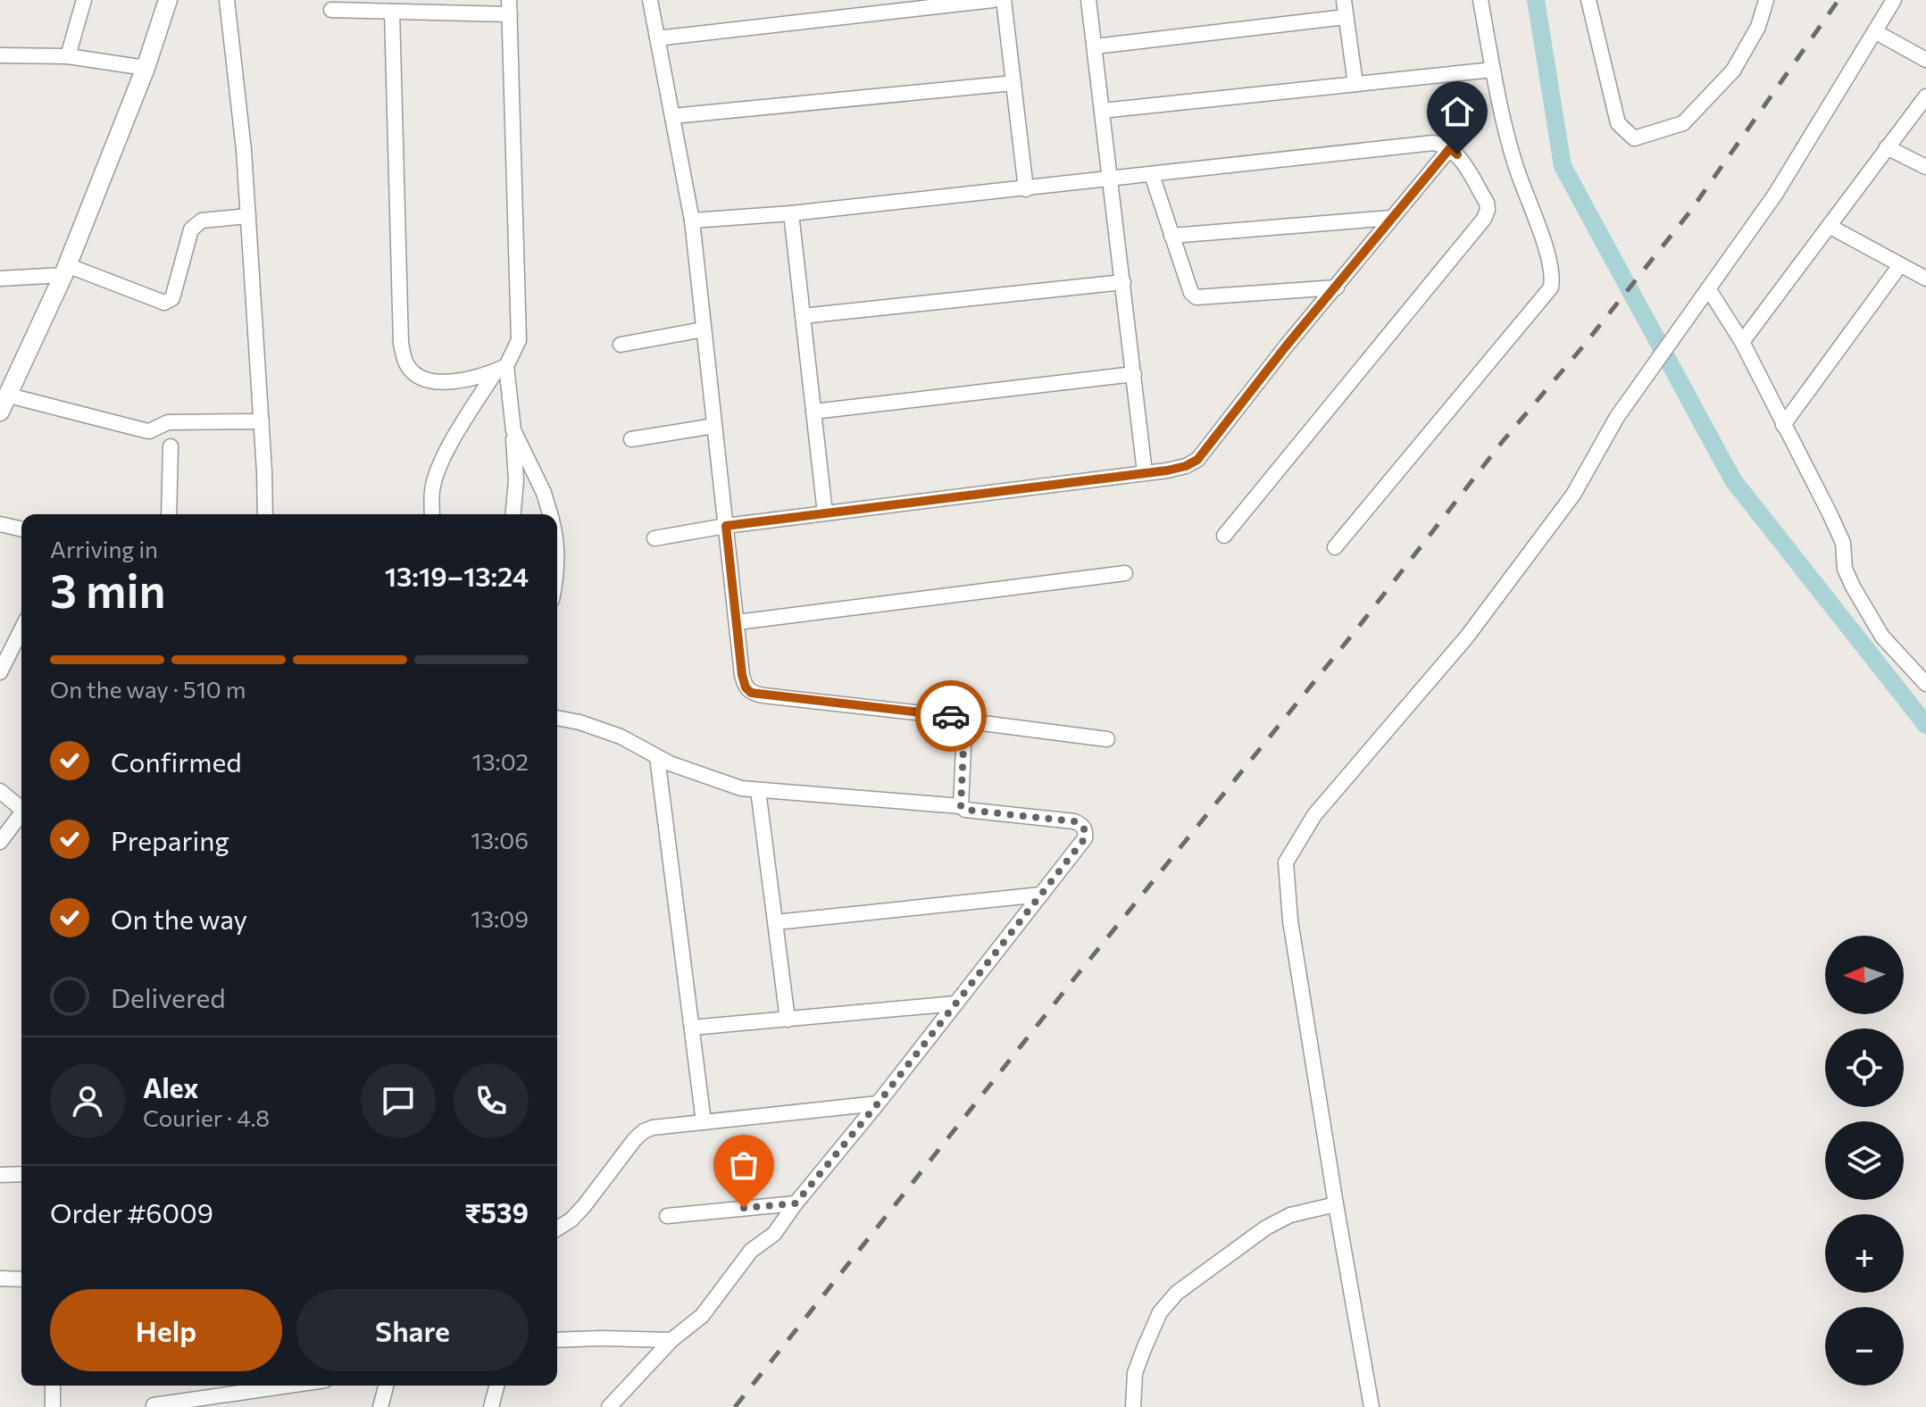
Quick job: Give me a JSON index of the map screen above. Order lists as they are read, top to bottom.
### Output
{
  "north": "left",
  "page": {
    "heading": ["3 min", "Arriving in", "13:19–13:24"],
    "panel": [
      "Alex",
      "Courier · 4.8",
      "Order #6009",
      "₹539"
    ],
    "bar": "On the way · 510 m",
    "list": [
      ["Confirmed", "13:02"],
      ["Preparing", "13:06"],
      ["On the way", "13:09"],
      "Delivered"
    ],
    "map_buttons": ["+", "−"],
    "buttons": ["Help", "Share"]
  }
}
